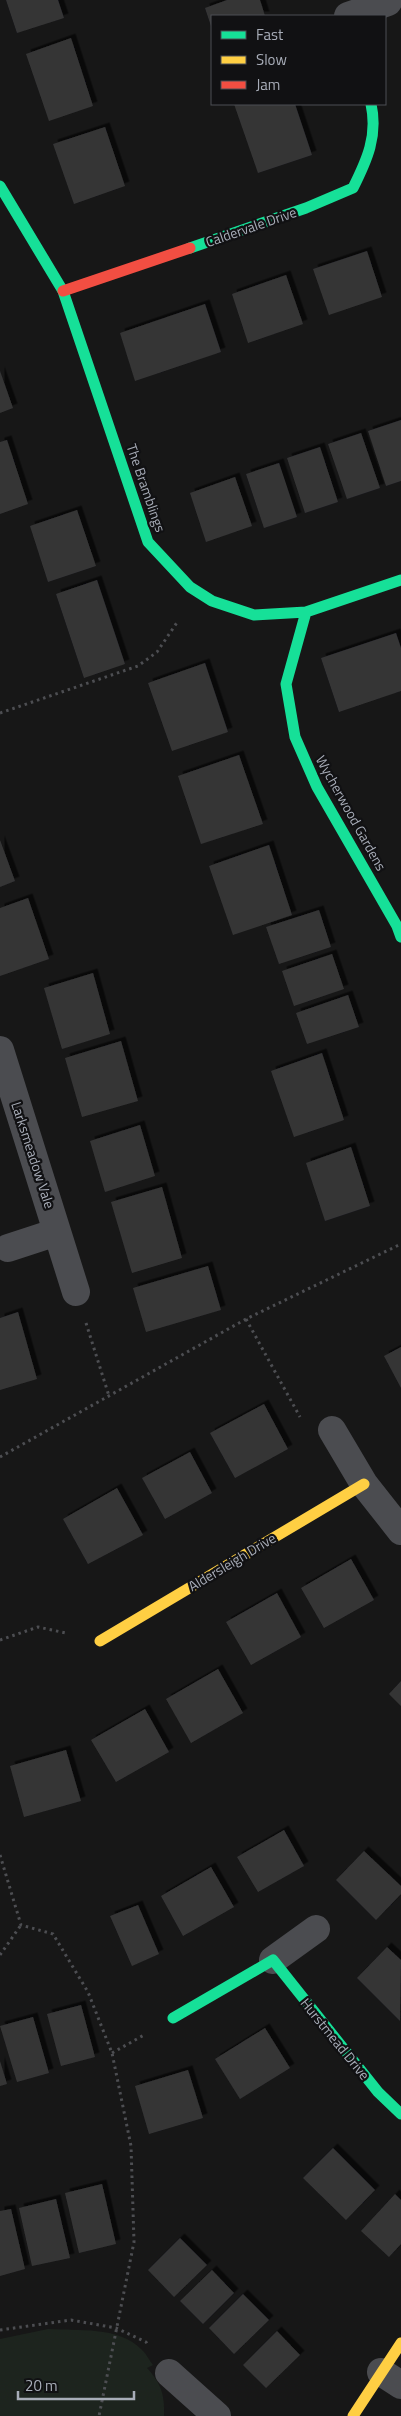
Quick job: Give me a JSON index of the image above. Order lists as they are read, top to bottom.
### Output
{
  "streets": {
    "street": [
      "Caldervale Drive",
      "The Bramblings",
      "Wycherwood Gardens",
      "Larksmeadow Vale",
      "Aldersleigh Drive",
      "Hurstmead Drive"
    ]
  },
  "crossings": [
    ["Caldervale Drive", "The Bramblings"],
    ["The Bramblings", "Wycherwood Gardens"]
  ],
  "legend": ["Fast", "Slow", "Jam"],
  "scale_bar": "20 m"
}
